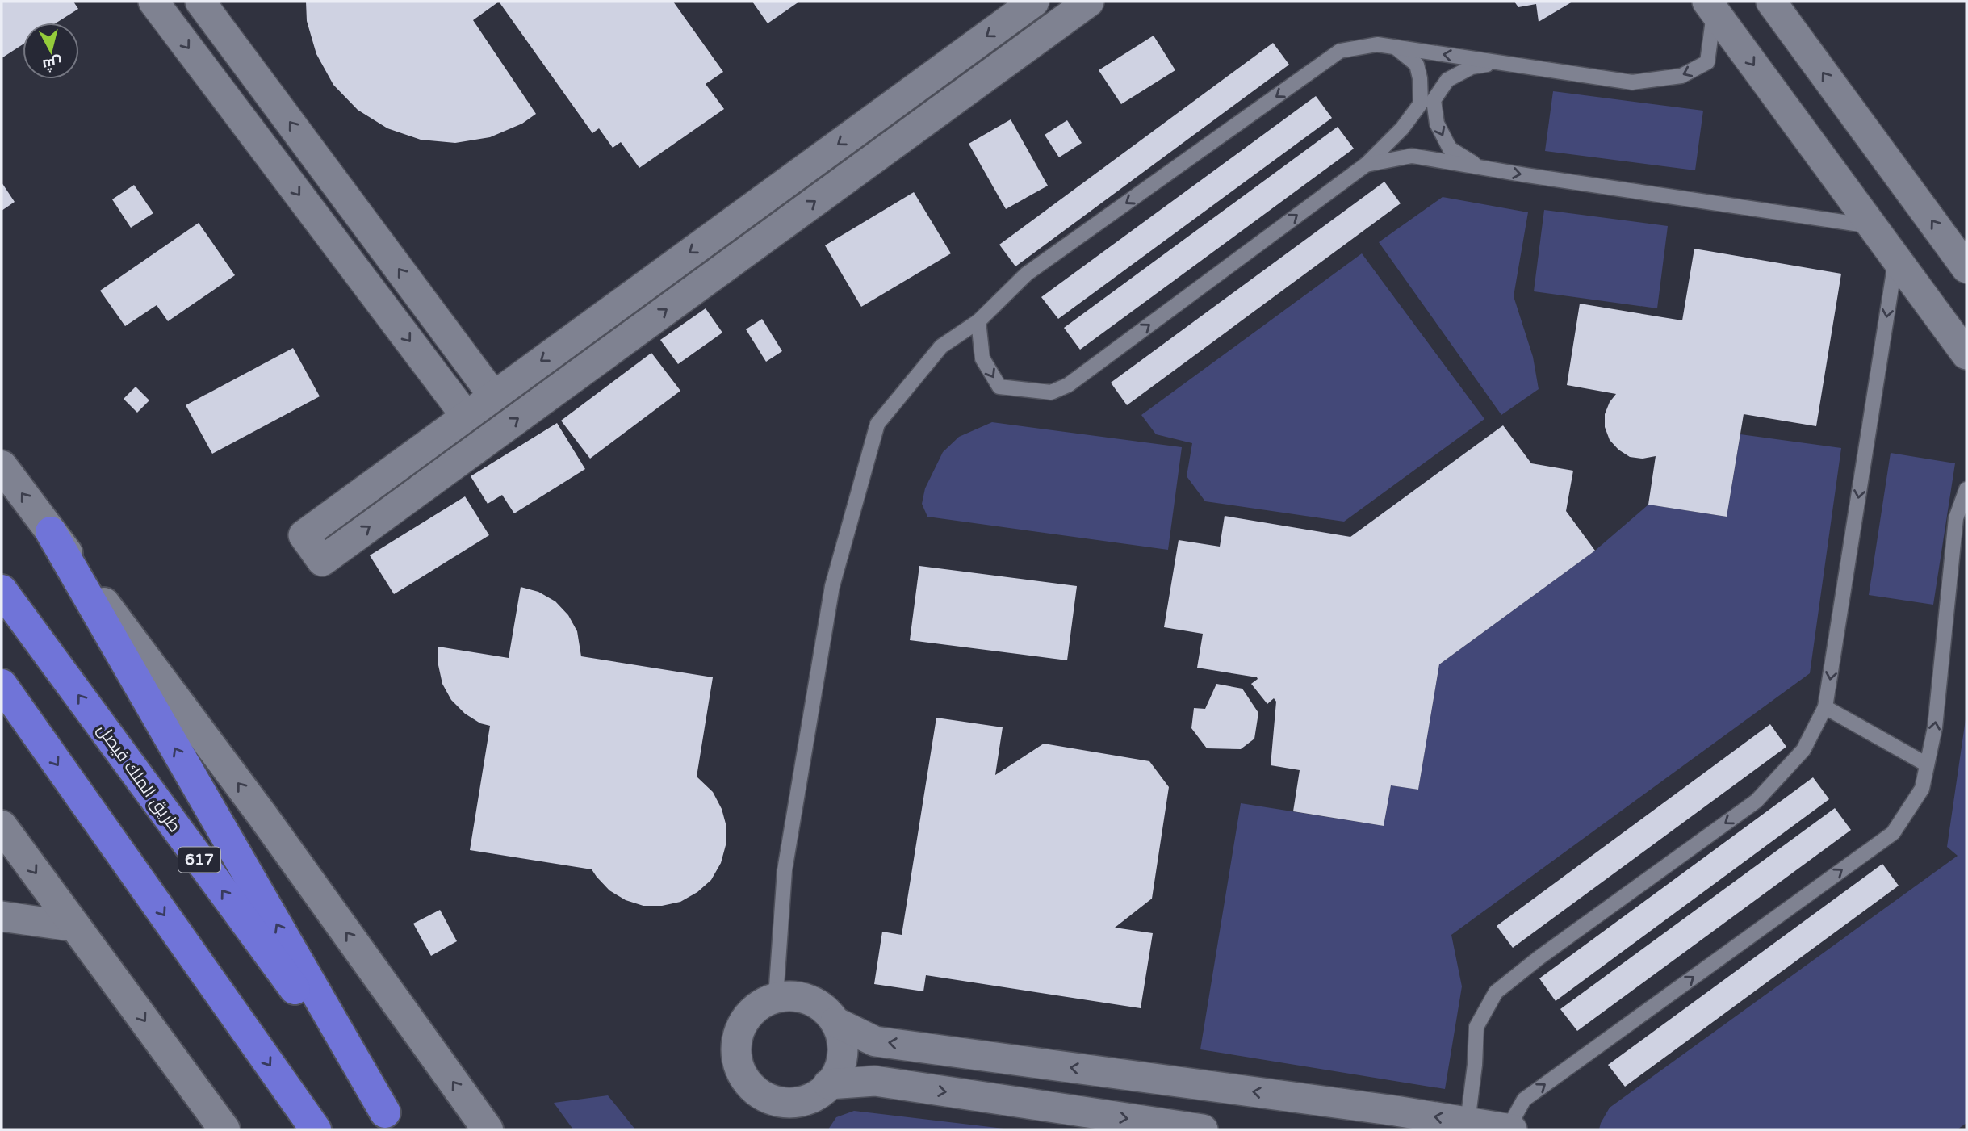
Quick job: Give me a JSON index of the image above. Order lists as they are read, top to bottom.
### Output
{
  "streets": {
    "highway": ["طريق الملك فيصل", "617"]
  },
  "north": "bottom"
}
